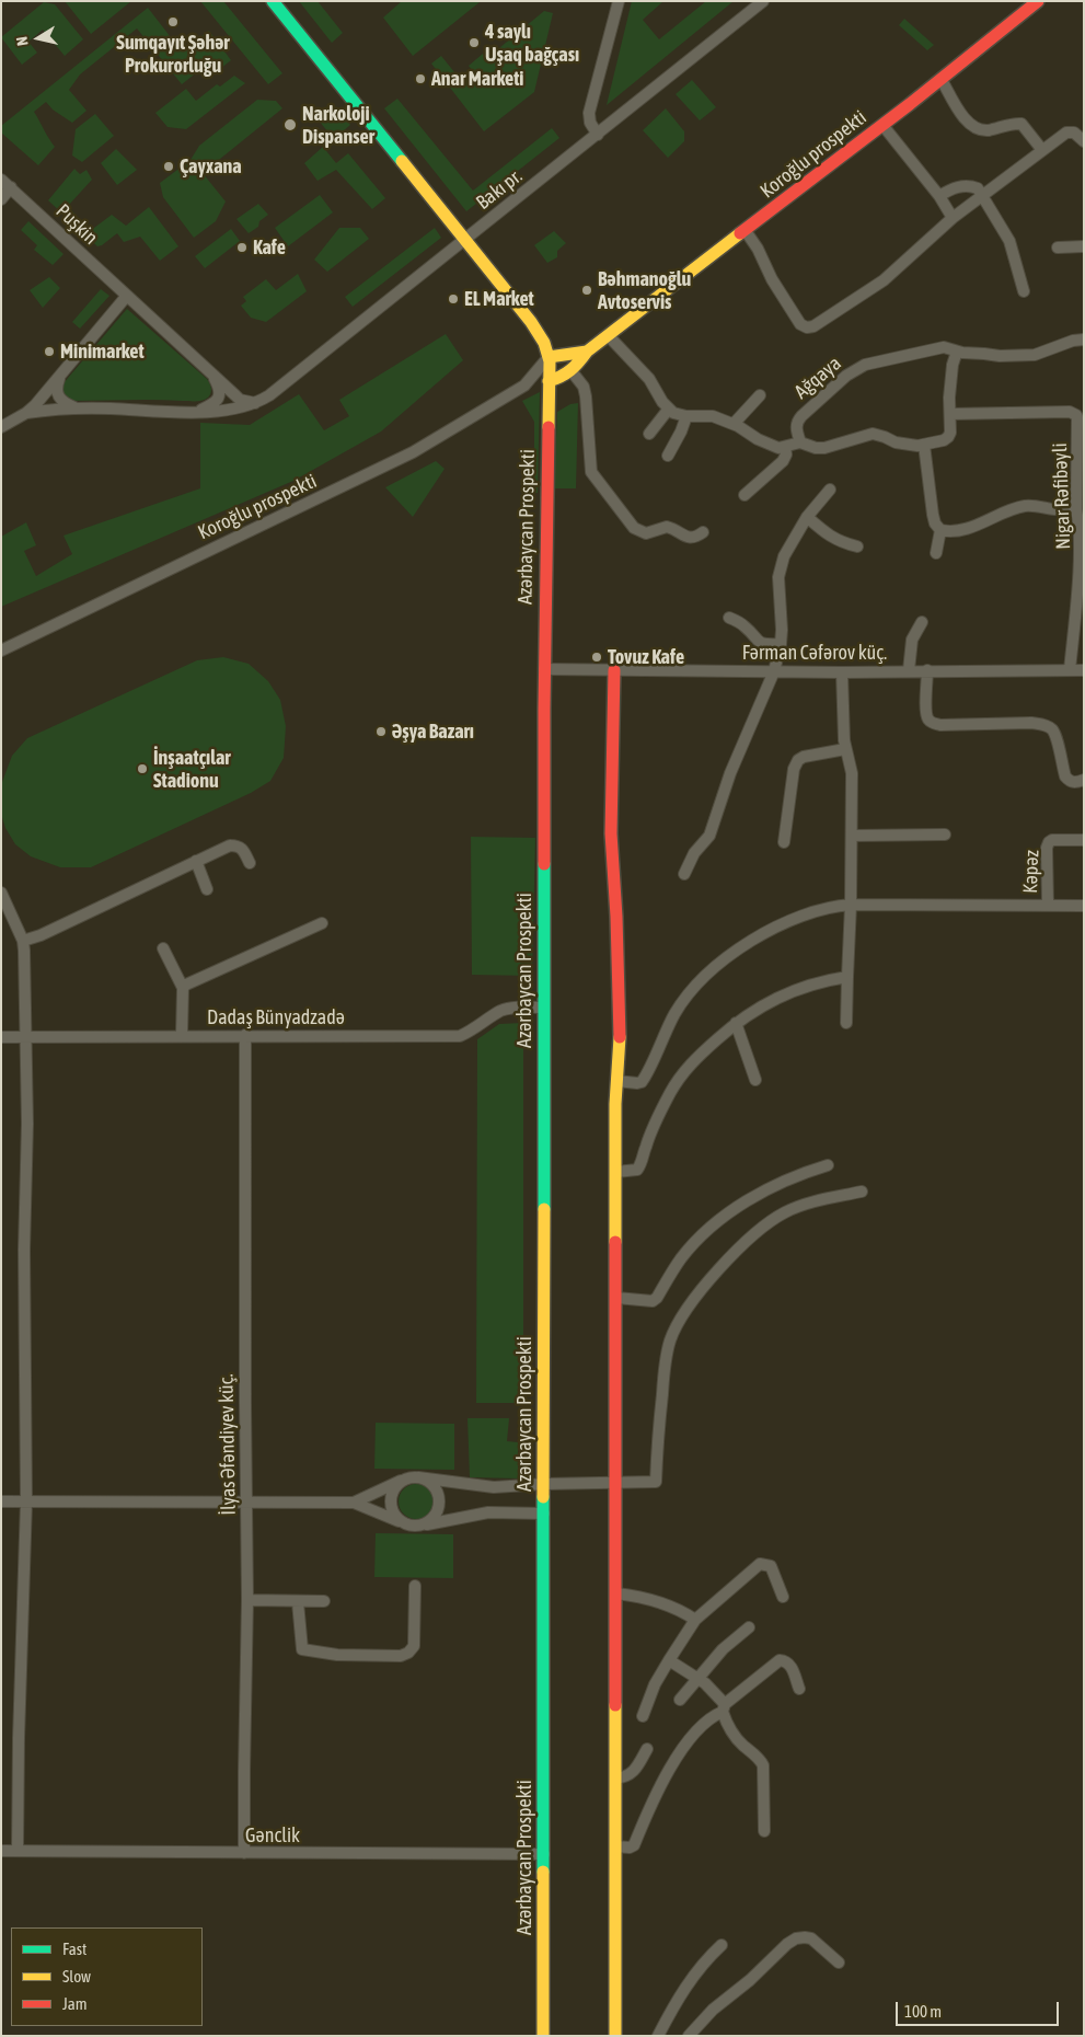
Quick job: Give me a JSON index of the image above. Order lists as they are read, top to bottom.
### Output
{
  "streets": {
    "street": [
      "Koroğlu prospekti",
      "Bakı pr.",
      "Puşkin",
      "Ağqaya",
      "Nigar Rəfibəyli",
      "Azərbaycan Prospekti",
      "Fərman Cəfərov küç.",
      "Kəpəz",
      "Dadaş Bünyadzadə",
      "İlyas Əfəndiyev küç.",
      "Gənclik"
    ]
  },
  "crossings": [
    ["Bakı pr.", "Puşkin"],
    ["Bakı pr.", "Azərbaycan Prospekti"],
    ["Nigar Rəfibəyli", "Fərman Cəfərov küç."],
    ["Azərbaycan Prospekti", "Fərman Cəfərov küç."],
    ["Azərbaycan Prospekti", "Dadaş Bünyadzadə"],
    ["Azərbaycan Prospekti", "Gənclik"],
    ["Dadaş Bünyadzadə", "İlyas Əfəndiyev küç."],
    ["İlyas Əfəndiyev küç.", "Gənclik"]
  ],
  "places": [
    "Sumqayıt Şəhər Prokurorluğu",
    "4 saylı Uşaq bağçası",
    "Anar Marketi",
    "Narkoloji Dispanser",
    "Çayxana",
    "Kafe",
    "Bəhmanoğlu Avtoservis",
    "EL Market",
    "Minimarket",
    "Tovuz Kafe",
    "Əşya Bazarı",
    "İnşaatçılar Stadionu"
  ],
  "legend": ["Fast", "Slow", "Jam"],
  "scale_bar": "100 m",
  "north": "left"
}
